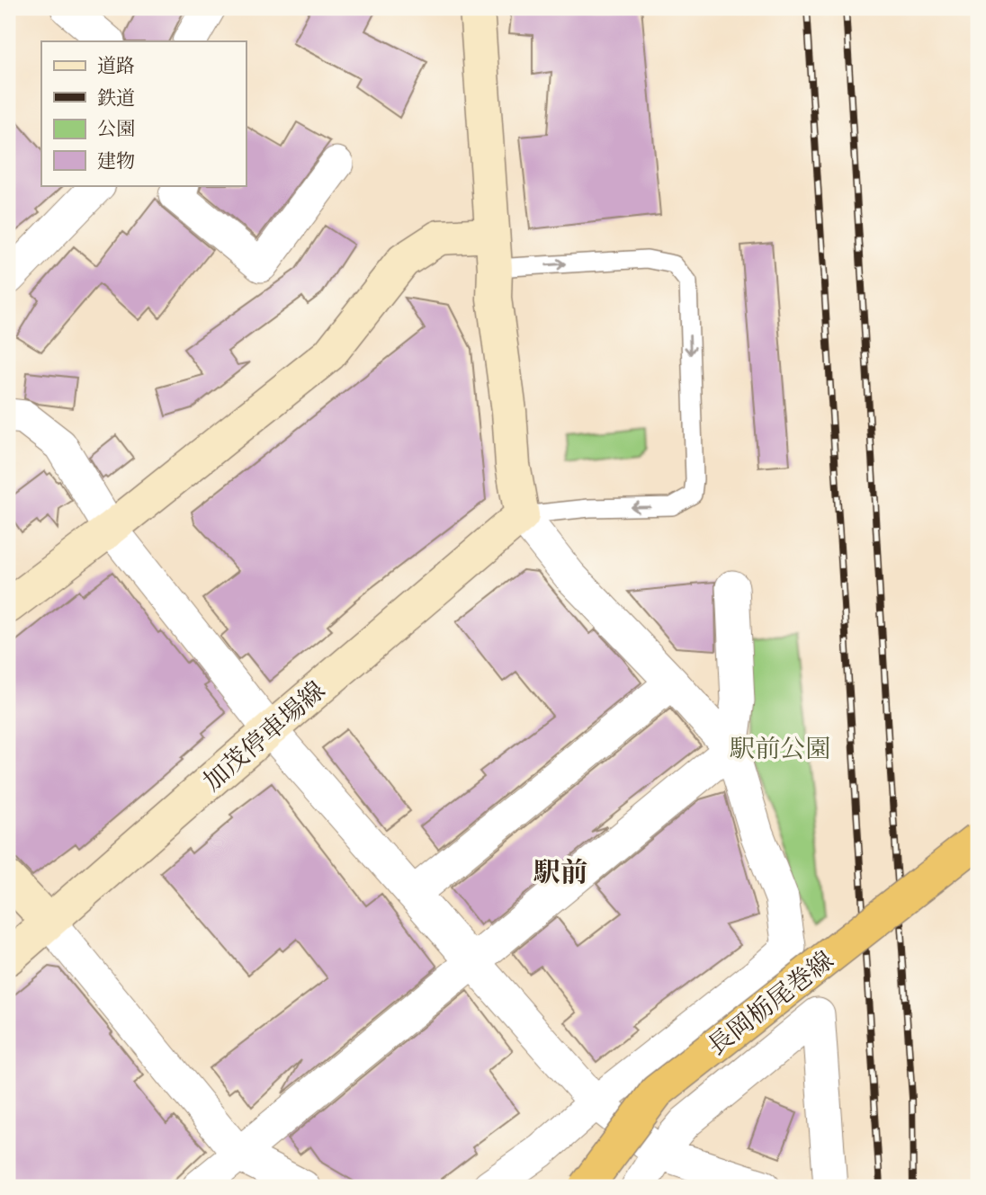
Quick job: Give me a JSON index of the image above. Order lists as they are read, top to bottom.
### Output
{
  "streets": {
    "main road": ["長岡栃尾巻線"],
    "street": ["加茂停車場線"]
  },
  "districts": ["駅前"],
  "parks": ["駅前公園"],
  "legend": [
    "道路",
    "鉄道",
    "公園",
    "建物"
  ]
}
